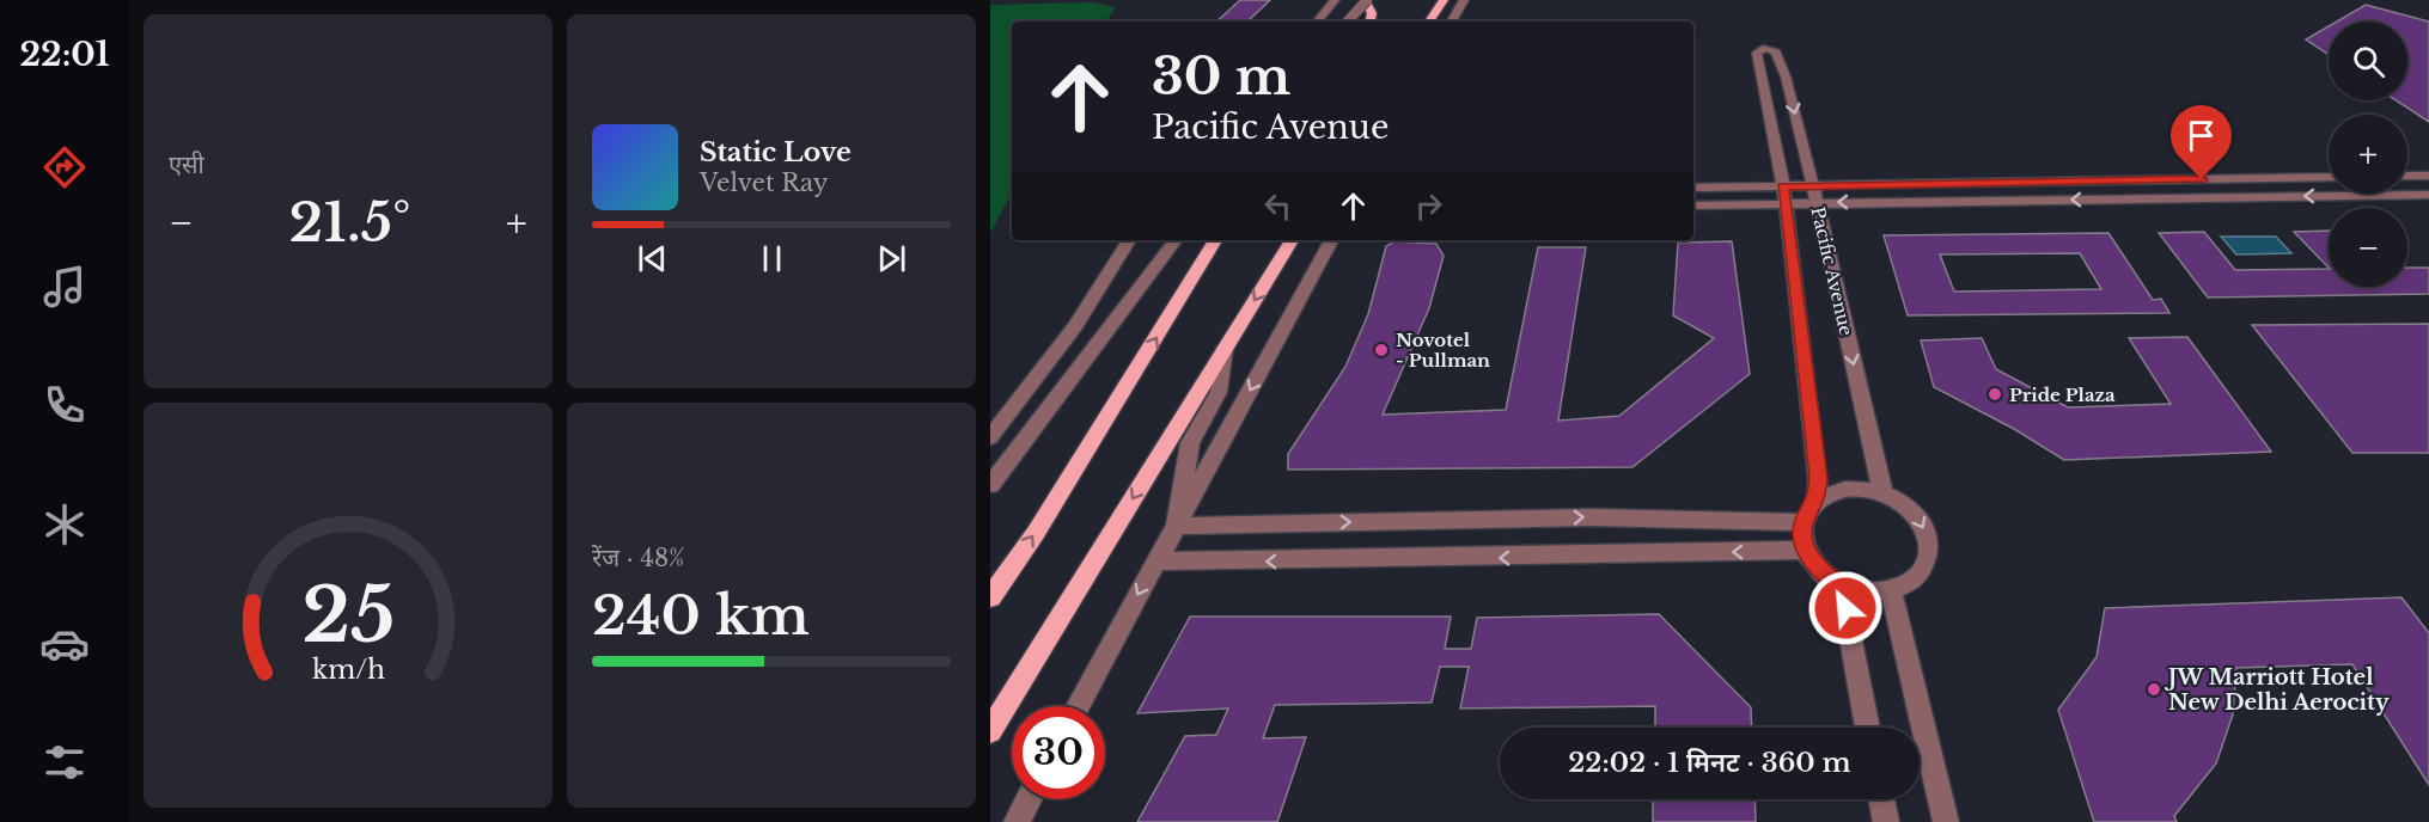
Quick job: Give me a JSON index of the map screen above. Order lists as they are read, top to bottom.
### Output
{
  "streets": {
    "street": ["Pacific Avenue"]
  },
  "places": ["Novotel - Pullman", "Pride Plaza", "JW Marriott Hotel New Delhi Aerocity"],
  "page": {
    "tabs": "22:01",
    "tile": [
      "एसी",
      ["रेंज · 48%", "240 km"]
    ],
    "map_buttons": ["+", "−"],
    "turn": ["30 m", "Pacific Avenue"],
    "song": ["Static Love", "Velvet Ray"],
    "heat": ["−", "21.5°", "+"],
    "limit": "30",
    "trip": "22:02 · 1 मिनट · 360 m",
    "gauge": ["25", "km/h"]
  }
}
